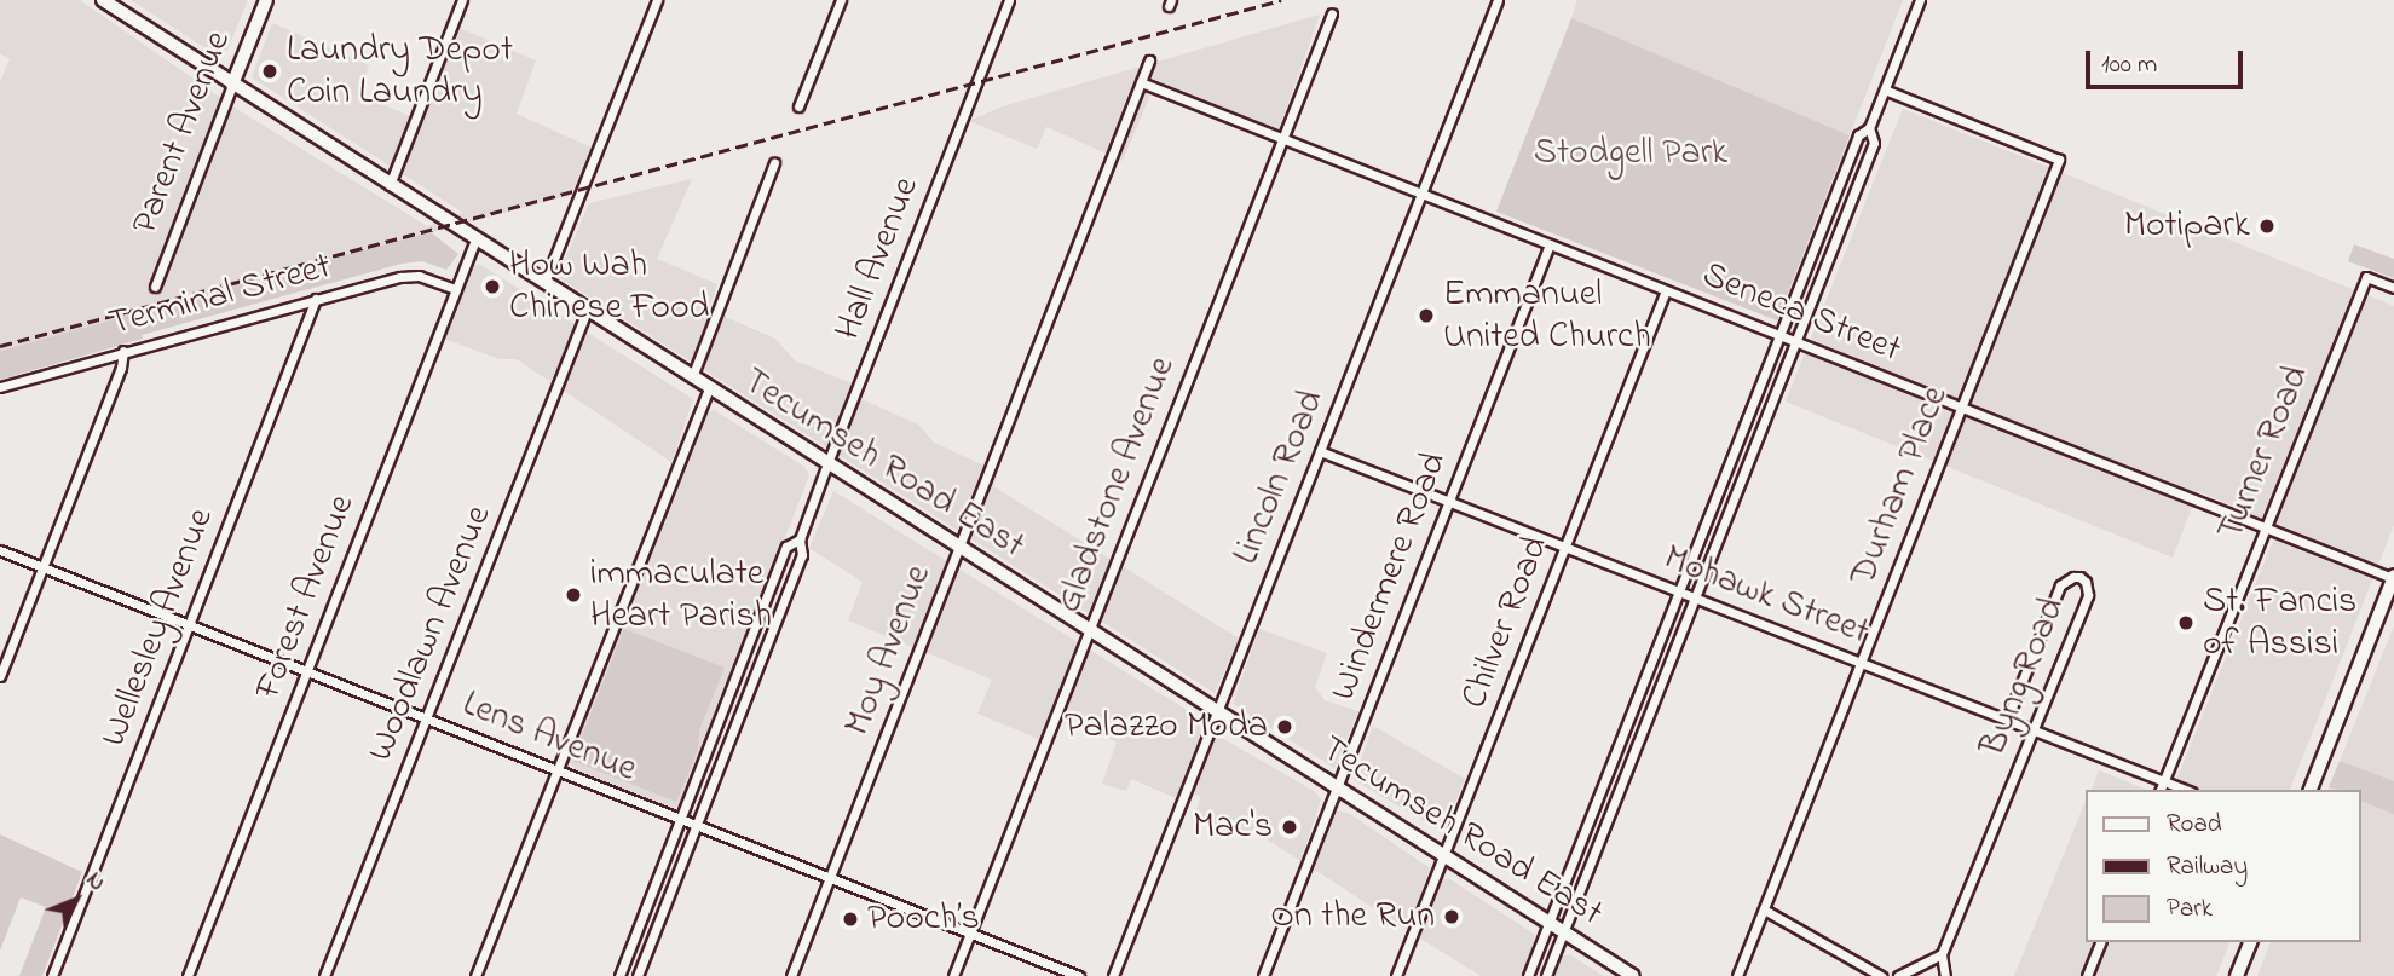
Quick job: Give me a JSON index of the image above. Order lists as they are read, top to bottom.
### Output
{
  "streets": {
    "main road": ["Parent Avenue", "Tecumseh Road East"],
    "street": [
      "Hall Avenue",
      "Terminal Street",
      "Seneca Street",
      "Turner Road",
      "Lincoln Road",
      "Gladstone Avenue",
      "Durham Place",
      "Windermere Road",
      "Mohawk Street",
      "Forest Avenue",
      "Chilver Road",
      "Wellesley Avenue",
      "Woodlawn Avenue",
      "Moy Avenue",
      "Byng Road",
      "Lens Avenue"
    ]
  },
  "crossings": [
    ["Parent Avenue", "Tecumseh Road East"],
    ["Hall Avenue", "Tecumseh Road East"],
    ["Hall Avenue", "Lens Avenue"],
    ["Terminal Street", "Forest Avenue"],
    ["Terminal Street", "Wellesley Avenue"],
    ["Seneca Street", "Turner Road"],
    ["Seneca Street", "Lincoln Road"],
    ["Seneca Street", "Gladstone Avenue"],
    ["Seneca Street", "Durham Place"],
    ["Seneca Street", "Windermere Road"],
    ["Seneca Street", "Chilver Road"],
    ["Seneca Street", "Moy Avenue"],
    ["Turner Road", "Mohawk Street"],
    ["Tecumseh Road East", "Lincoln Road"],
    ["Tecumseh Road East", "Gladstone Avenue"],
    ["Tecumseh Road East", "Windermere Road"],
    ["Tecumseh Road East", "Forest Avenue"],
    ["Tecumseh Road East", "Chilver Road"],
    ["Tecumseh Road East", "Woodlawn Avenue"],
    ["Tecumseh Road East", "Moy Avenue"],
    ["Lincoln Road", "Mohawk Street"],
    ["Gladstone Avenue", "Lens Avenue"],
    ["Durham Place", "Mohawk Street"],
    ["Windermere Road", "Mohawk Street"],
    ["Mohawk Street", "Chilver Road"],
    ["Mohawk Street", "Byng Road"],
    ["Forest Avenue", "Lens Avenue"],
    ["Wellesley Avenue", "Lens Avenue"],
    ["Woodlawn Avenue", "Lens Avenue"],
    ["Moy Avenue", "Lens Avenue"]
  ],
  "parks": ["Stodgell Park"],
  "places": [
    "Laundry Depot Coin Laundry",
    "Motipark",
    "How Wah Chinese Food",
    "Emmanuel United Church",
    "immaculate Heart Parish",
    "St. Fancis of Assisi",
    "Palazzo Moda",
    "Mac's",
    "On the Run",
    "Pooch’s"
  ],
  "legend": ["Road", "Railway", "Park"],
  "scale_bar": "100 m",
  "north": "top right"
}
